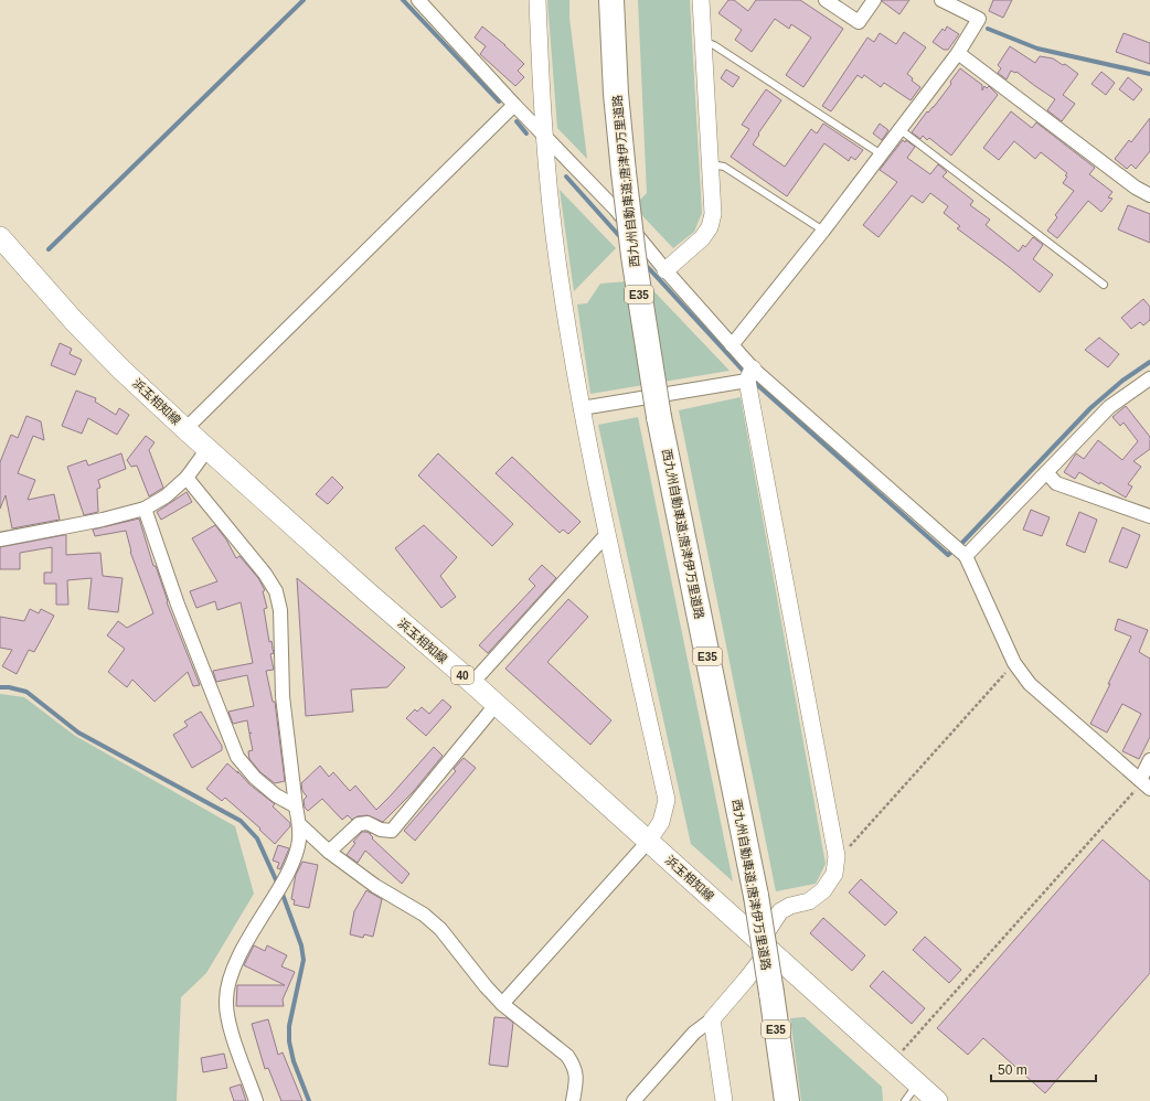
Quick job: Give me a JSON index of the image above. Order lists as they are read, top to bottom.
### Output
{
  "streets": {
    "highway": ["西九州自動車道;唐津伊万里道路", "E35"],
    "main road": ["浜玉相知線", "40"]
  },
  "scale_bar": "50 m"
}
